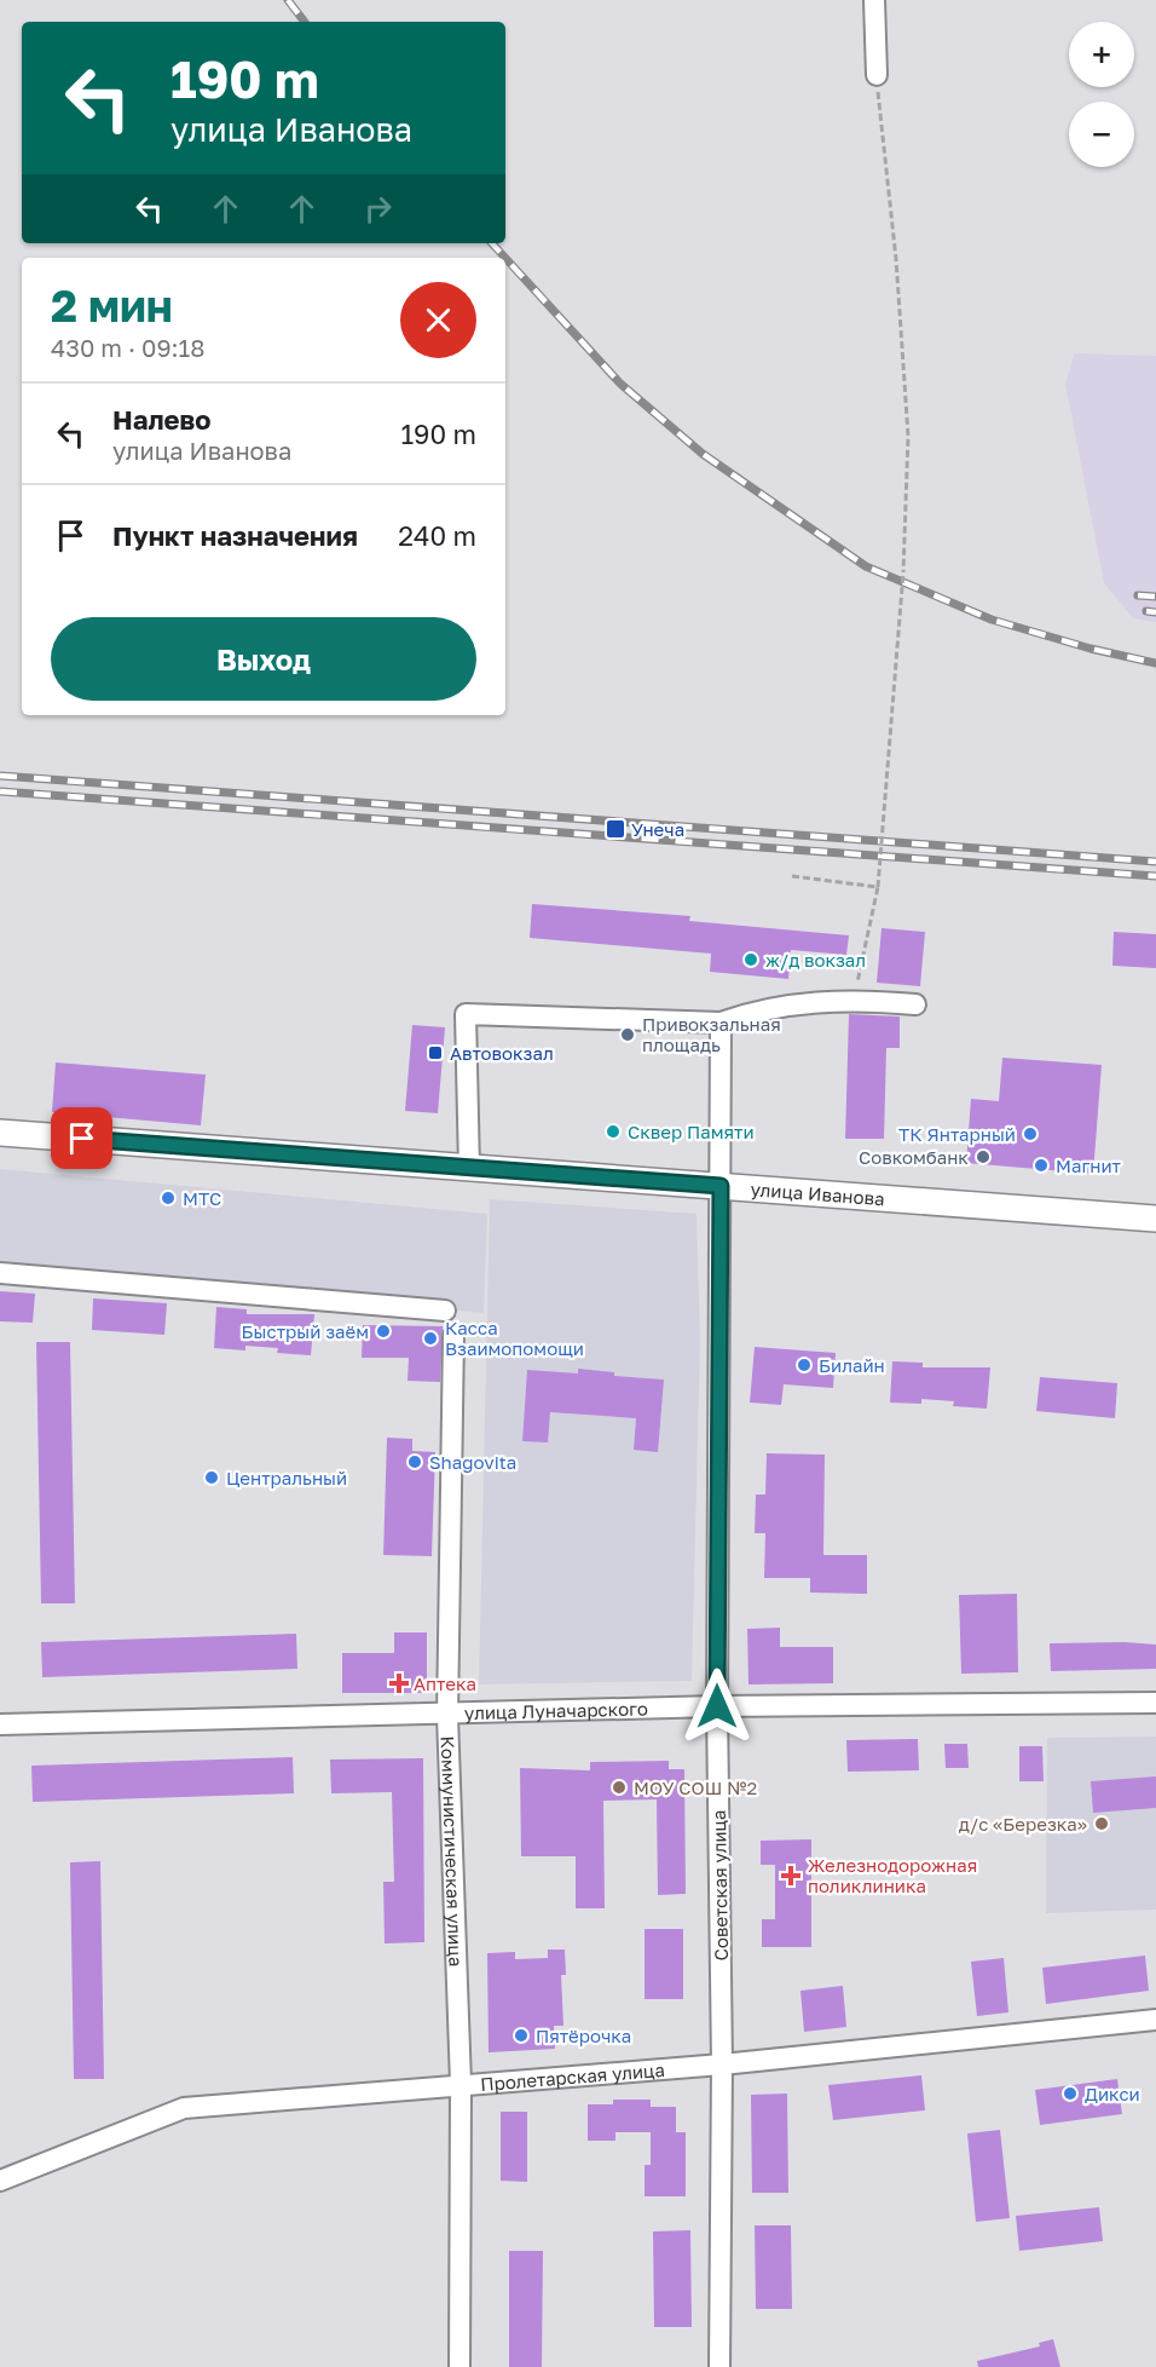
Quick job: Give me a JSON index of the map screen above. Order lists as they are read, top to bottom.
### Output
{
  "streets": {
    "main road": ["улица Иванова"],
    "street": [
      "улица Луначарского",
      "Коммунистическая улица",
      "Советская улица",
      "Пролетарская улица"
    ]
  },
  "crossings": [
    ["улица Иванова", "Советская улица"],
    ["улица Луначарского", "Коммунистическая улица"],
    ["улица Луначарского", "Советская улица"],
    ["Коммунистическая улица", "Пролетарская улица"],
    ["Советская улица", "Пролетарская улица"]
  ],
  "places": {
    "transit": ["Унеча", "Автовокзал"],
    "other": [
      "ж/д вокзал",
      "Привокзальная площадь",
      "Сквер Памяти",
      "ТК Янтарный",
      "Совкомбанк",
      "Магнит",
      "МТС",
      "Быстрый заём",
      "Касса Взаимопомощи",
      "Билайн",
      "Shagovita",
      "Центральный",
      "МОУ СОШ №2",
      "д/с «Березка»",
      "Пятёрочка",
      "Дикси"
    ],
    "health": ["Аптека", "Железнодорожная поликлиника"]
  },
  "page": {
    "map_buttons": ["+", "−"],
    "turn": ["190 m", "улица Иванова"],
    "heading": ["2 мин", "430 m · 09:18"],
    "list": [
      {
        "name": "Налево",
        "note": "улица Иванова",
        "value": "190 m"
      },
      {
        "name": "Пункт назначения",
        "value": "240 m"
      }
    ],
    "buttons": "Выход"
  }
}
